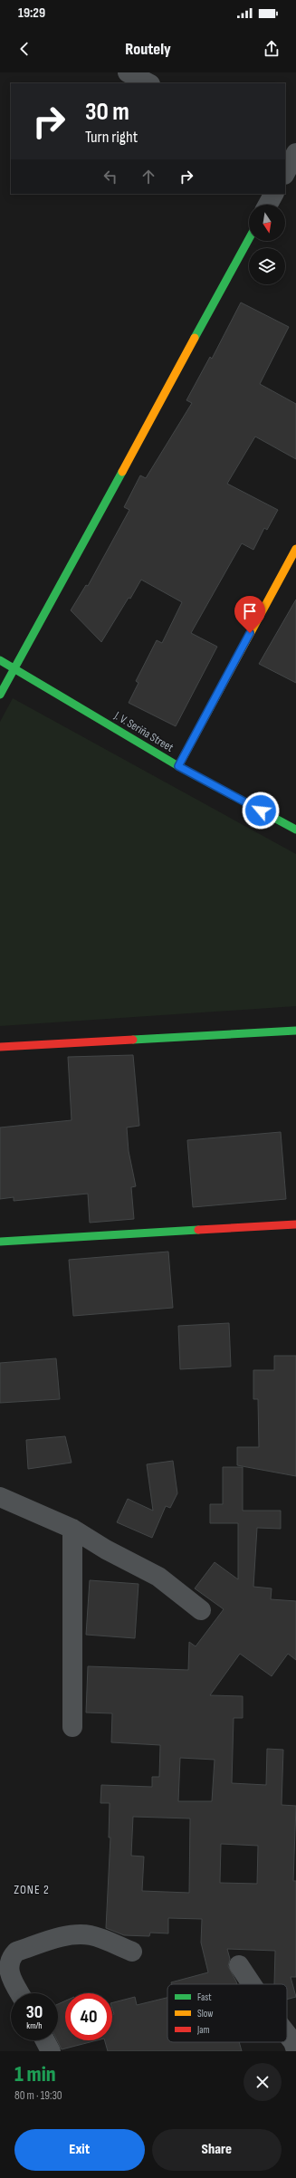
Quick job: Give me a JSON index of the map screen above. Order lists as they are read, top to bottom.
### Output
{
  "streets": {
    "street": ["J. V. Seriña Street"]
  },
  "districts": ["ZONE 2"],
  "legend": ["Fast", "Slow", "Jam"],
  "north": "bottom",
  "page": {
    "status": "19:29",
    "header": "Routely",
    "turn": ["30 m", "Turn right"],
    "speed": "30 km/h",
    "limit": "40",
    "heading": ["1 min", "80 m · 19:30"],
    "buttons": ["Exit", "Share"]
  }
}
